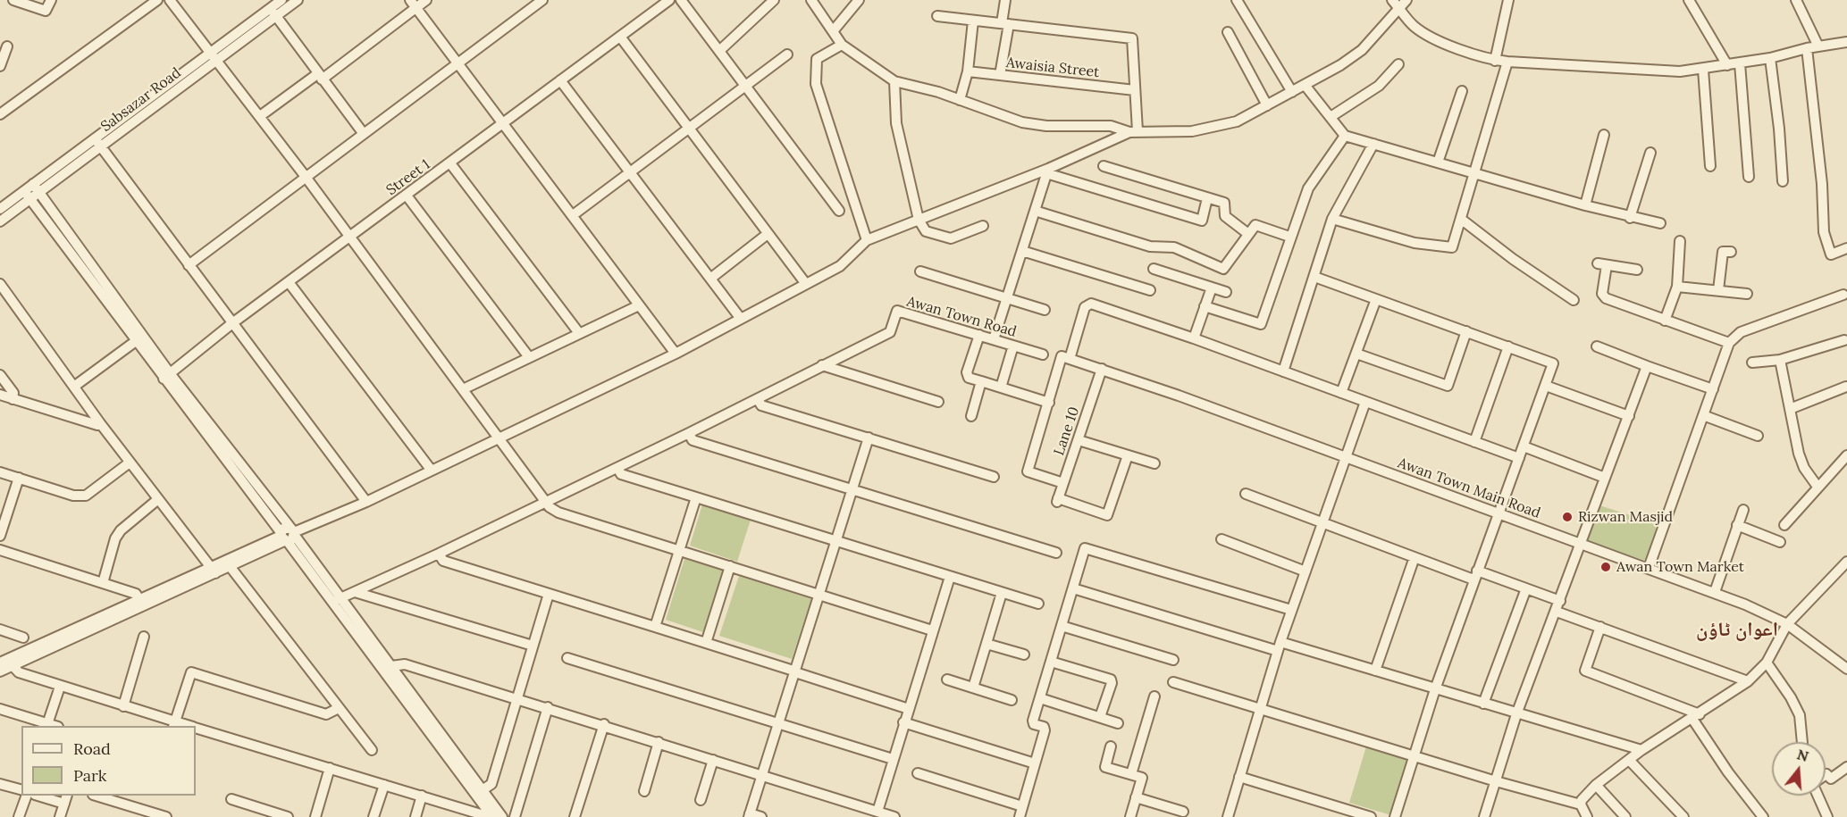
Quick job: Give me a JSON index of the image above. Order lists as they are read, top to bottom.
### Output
{
  "streets": {
    "street": [
      "Awaisia Street",
      "Sabsazar Road",
      "Street 1",
      "Awan Town Road",
      "Lane 10",
      "Awan Town Main Road"
    ]
  },
  "crossings": [
    ["Lane 10", "Awan Town Main Road"]
  ],
  "districts": ["اعوان ٹاؤن"],
  "places": ["Rizwan Masjid", "Awan Town Market"],
  "legend": ["Road", "Park"],
  "north": "top"
}
